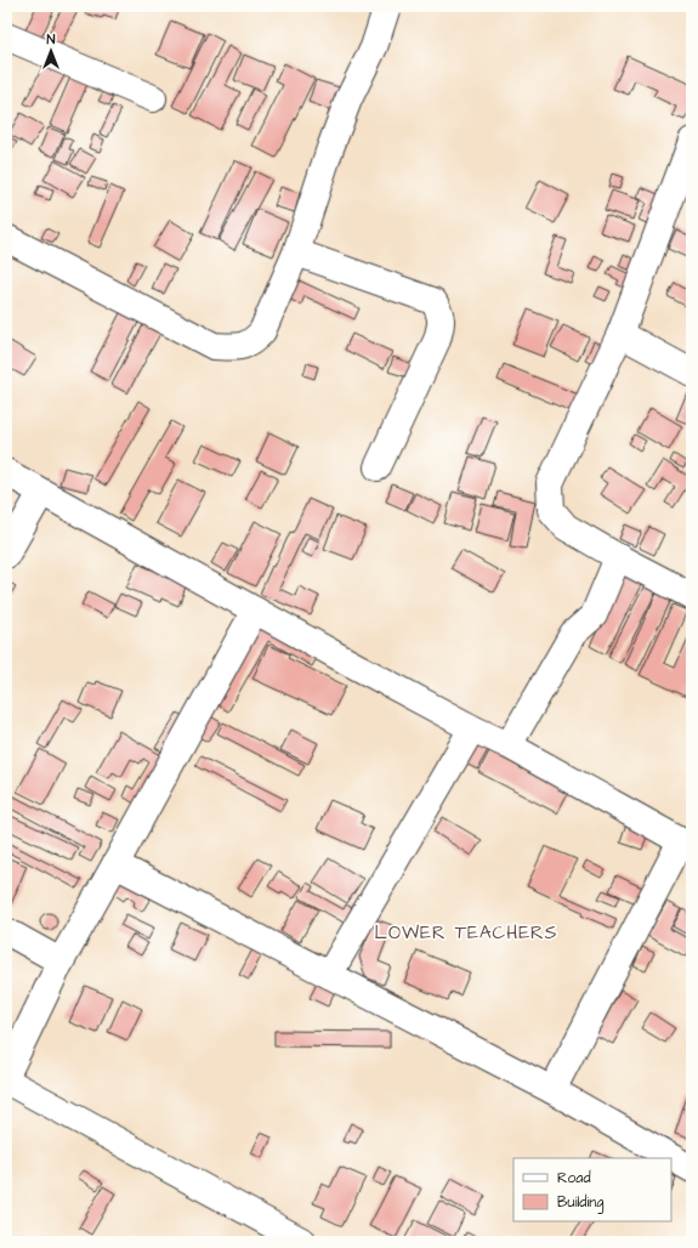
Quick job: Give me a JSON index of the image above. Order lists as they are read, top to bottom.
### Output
{
  "districts": ["LOWER TEACHERS"],
  "legend": ["Road", "Building"],
  "north": "top"
}
